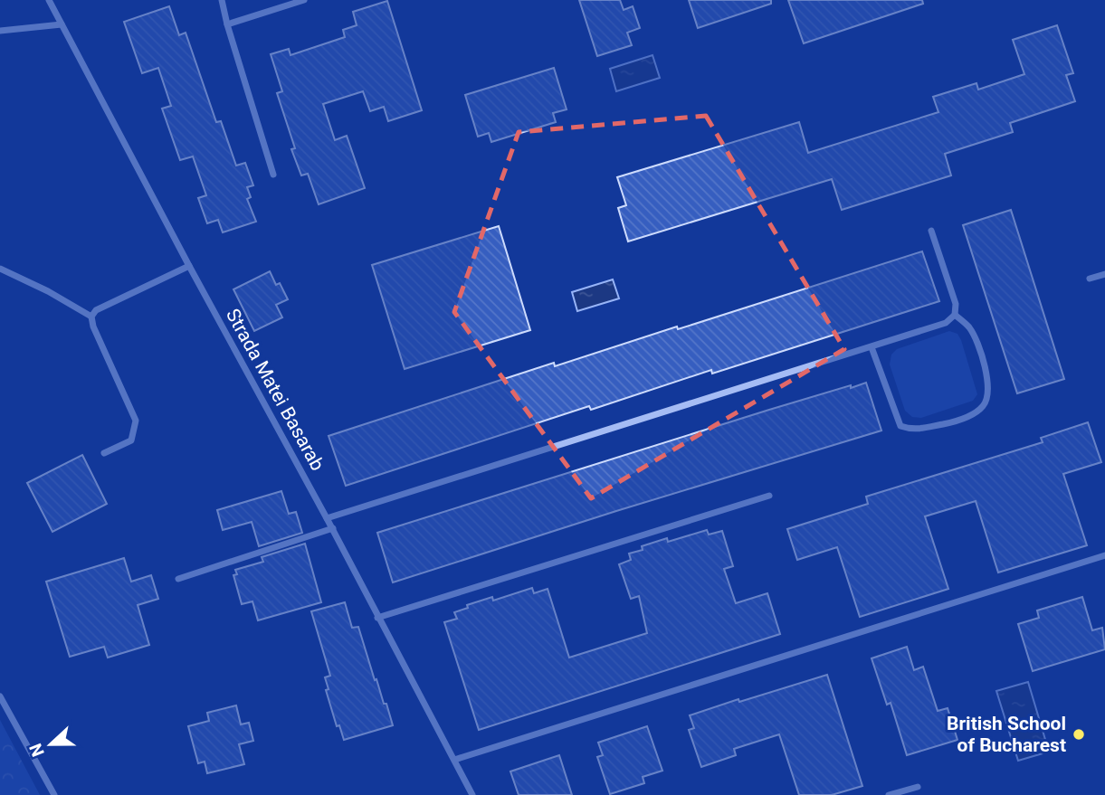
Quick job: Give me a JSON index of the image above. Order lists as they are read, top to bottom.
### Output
{
  "streets": {
    "street": ["Strada Matei Basarab"]
  },
  "places": ["British School of Bucharest"],
  "north": "left"
}
